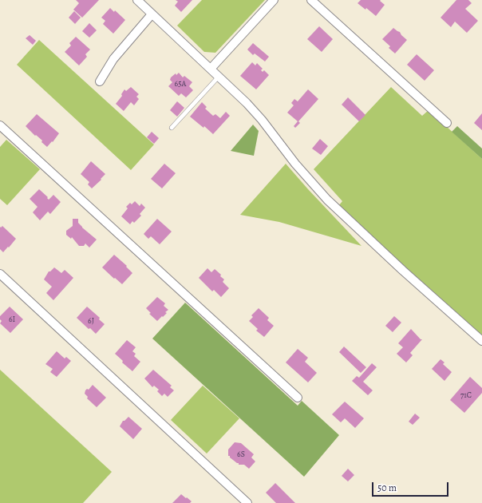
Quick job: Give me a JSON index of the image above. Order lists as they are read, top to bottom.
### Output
{
  "house_numbers": [
    "65A",
    "6I",
    "6J",
    "71C",
    "6S"
  ],
  "scale_bar": "50 m"
}
